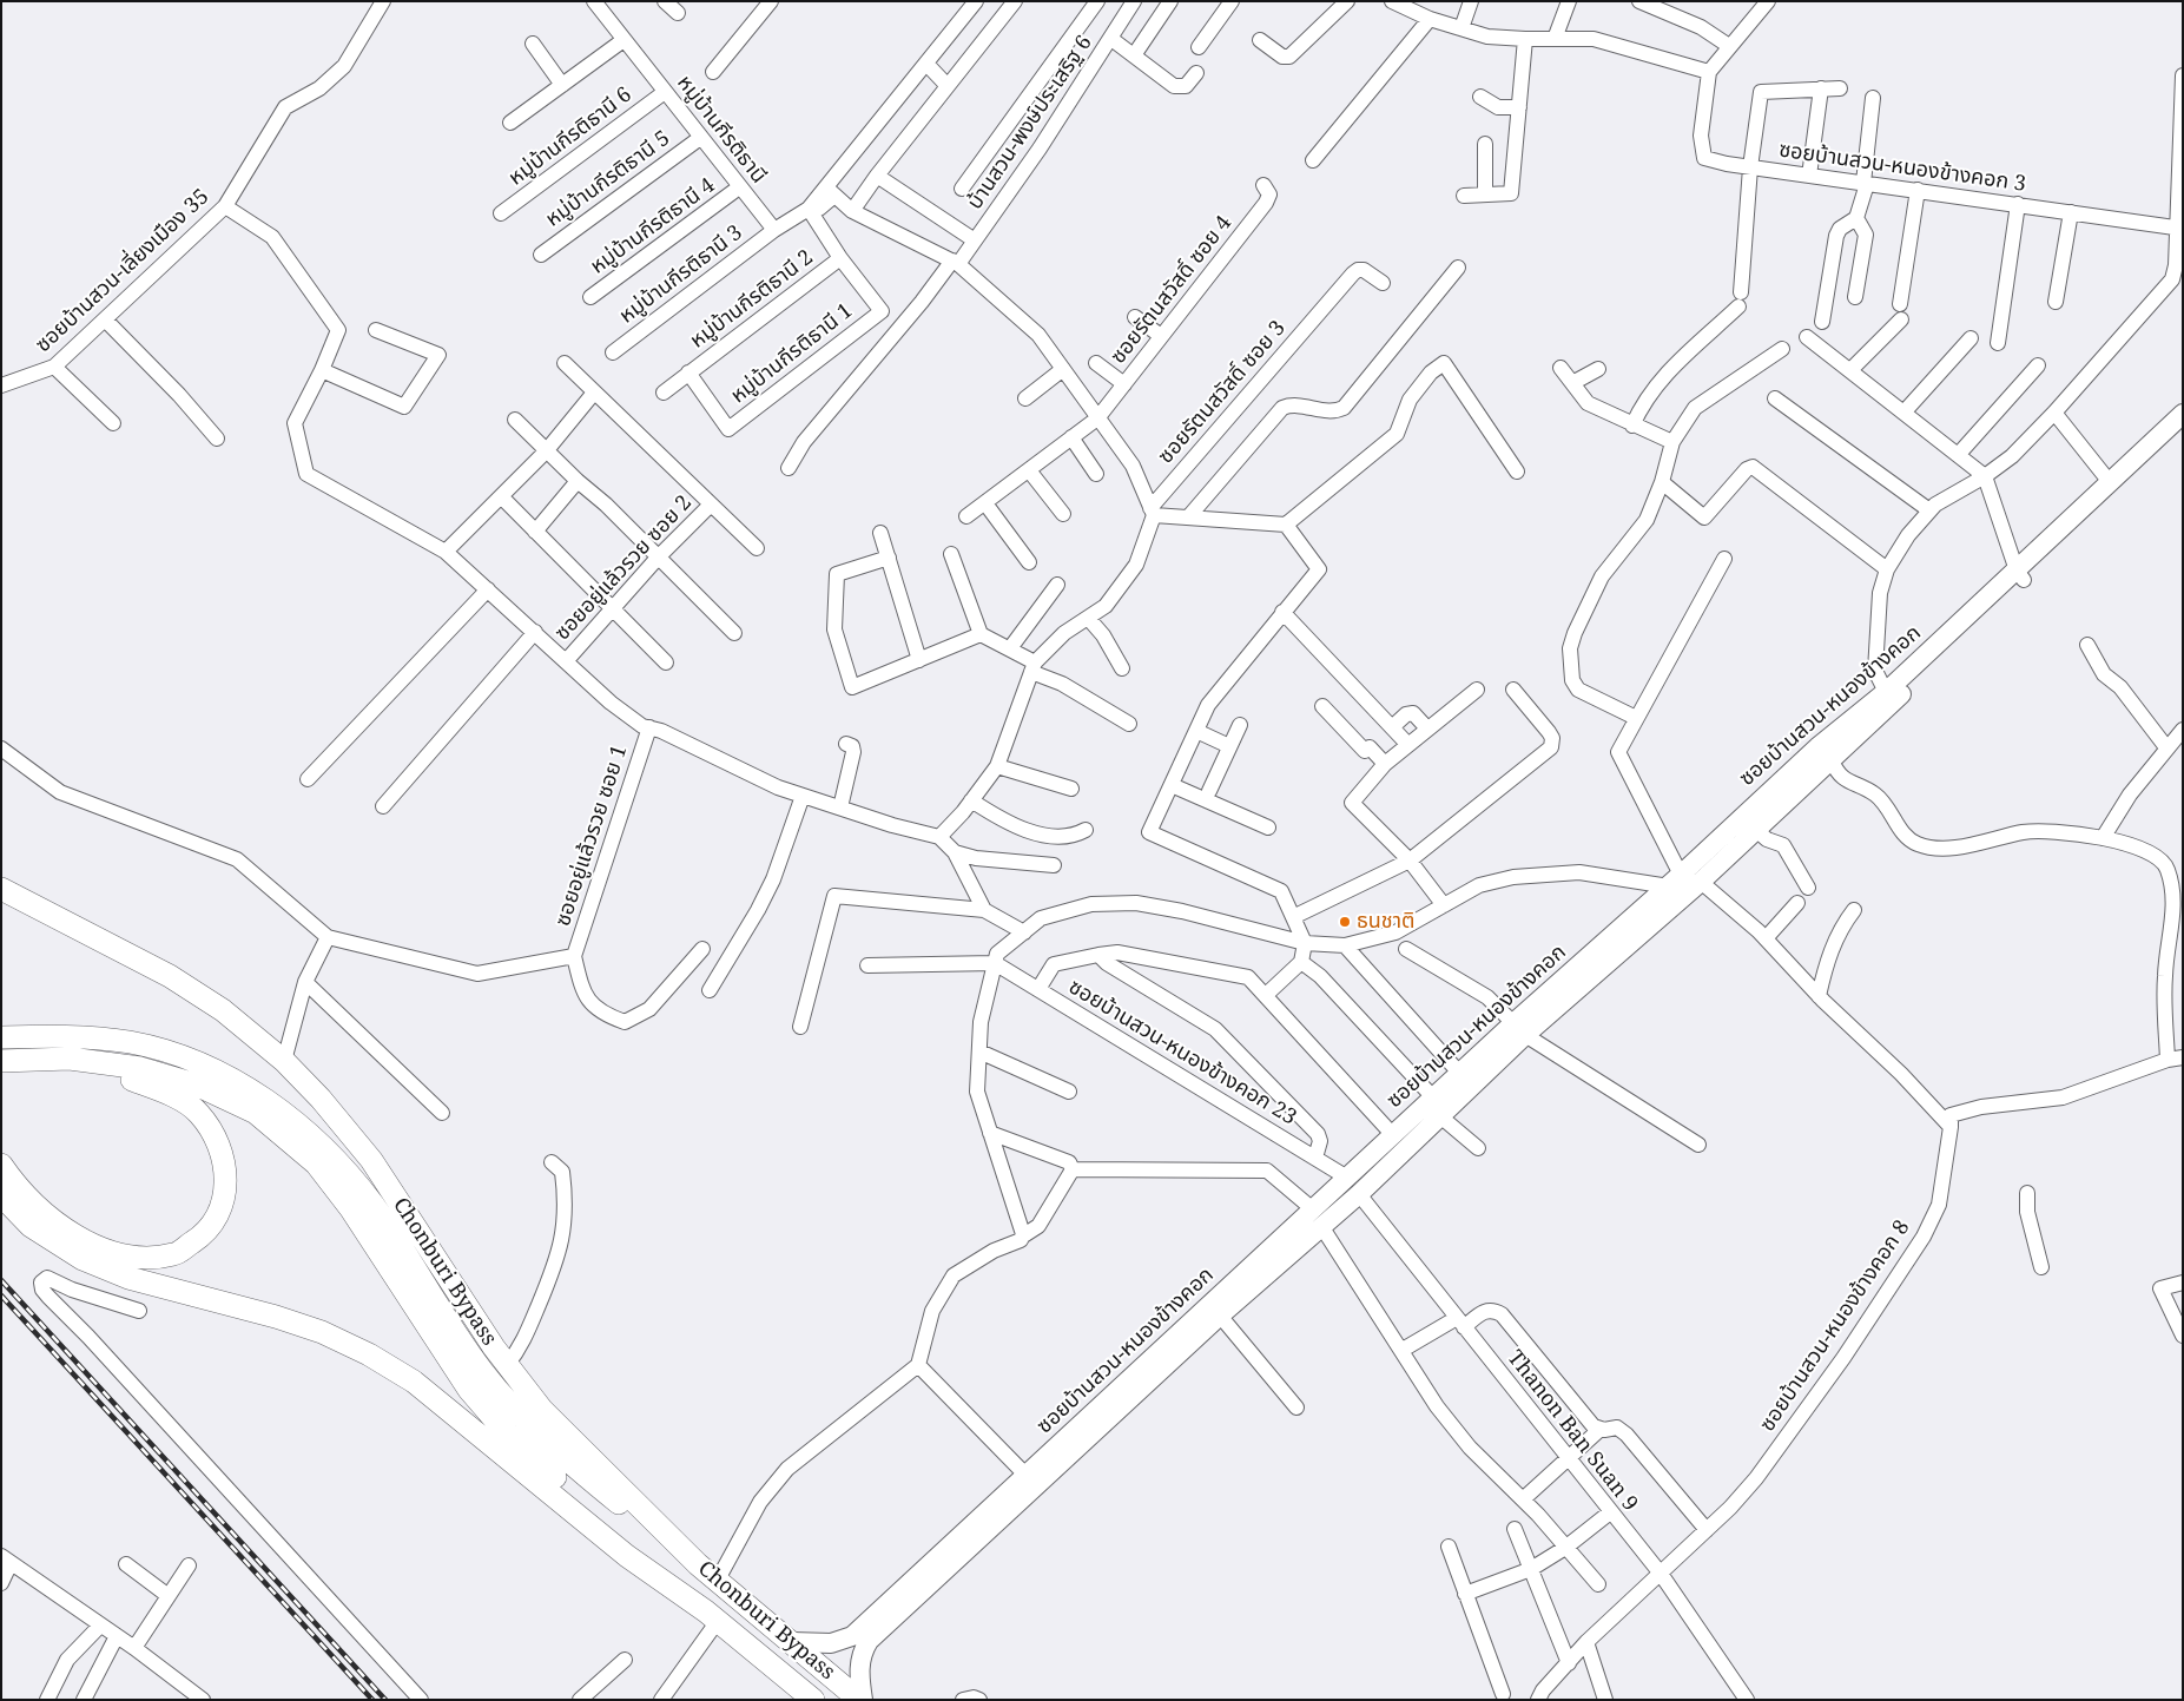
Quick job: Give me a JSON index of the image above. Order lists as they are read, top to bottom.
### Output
{
  "streets": {
    "highway": ["Chonburi Bypass"],
    "main road": ["ซอยบ้านสวน-หนองข้างคอก"],
    "street": [
      "บ้านสวน-พงษ์ประเสริฐ 6",
      "หมู่บ้านกีรติธานี",
      "หมู่บ้านกีรติธานี 6",
      "ซอยบ้านสวน-หนองข้างคอก 3",
      "หมู่บ้านกีรติธานี 5",
      "หมู่บ้านกีรติธานี 4",
      "ซอยบ้านสวน-เลี่ยงเมือง 35",
      "หมู่บ้านกีรติธานี 3",
      "ซอยรัตนสวัสดิ์ ซอย 4",
      "หมู่บ้านกีรติธานี 2",
      "หมู่บ้านกีรติธานี 1",
      "ซอยรัตนสวัสดิ์ ซอย 3",
      "ซอยอยู่แล้วรวย ซอย 2",
      "ซอยอยู่แล้วรวย ซอย 1",
      "ซอยบ้านสวน-หนองข้างคอก 23",
      "ซอยบ้านสวน-หนองข้างคอก 8",
      "Thanon Ban Suan 9"
    ]
  },
  "crossings": [
    ["หมู่บ้านกีรติธานี", "หมู่บ้านกีรติธานี 6"],
    ["หมู่บ้านกีรติธานี", "หมู่บ้านกีรติธานี 5"],
    ["หมู่บ้านกีรติธานี", "หมู่บ้านกีรติธานี 4"],
    ["หมู่บ้านกีรติธานี", "หมู่บ้านกีรติธานี 3"],
    ["หมู่บ้านกีรติธานี 2", "หมู่บ้านกีรติธานี 1"],
    ["ซอยบ้านสวน-หนองข้างคอก", "ซอยบ้านสวน-หนองข้างคอก 23"],
    ["ซอยบ้านสวน-หนองข้างคอก", "Chonburi Bypass"],
    ["ซอยบ้านสวน-หนองข้างคอก", "Thanon Ban Suan 9"],
    ["ซอยบ้านสวน-หนองข้างคอก 8", "Thanon Ban Suan 9"]
  ],
  "places": ["ธนชาติ"]
}
